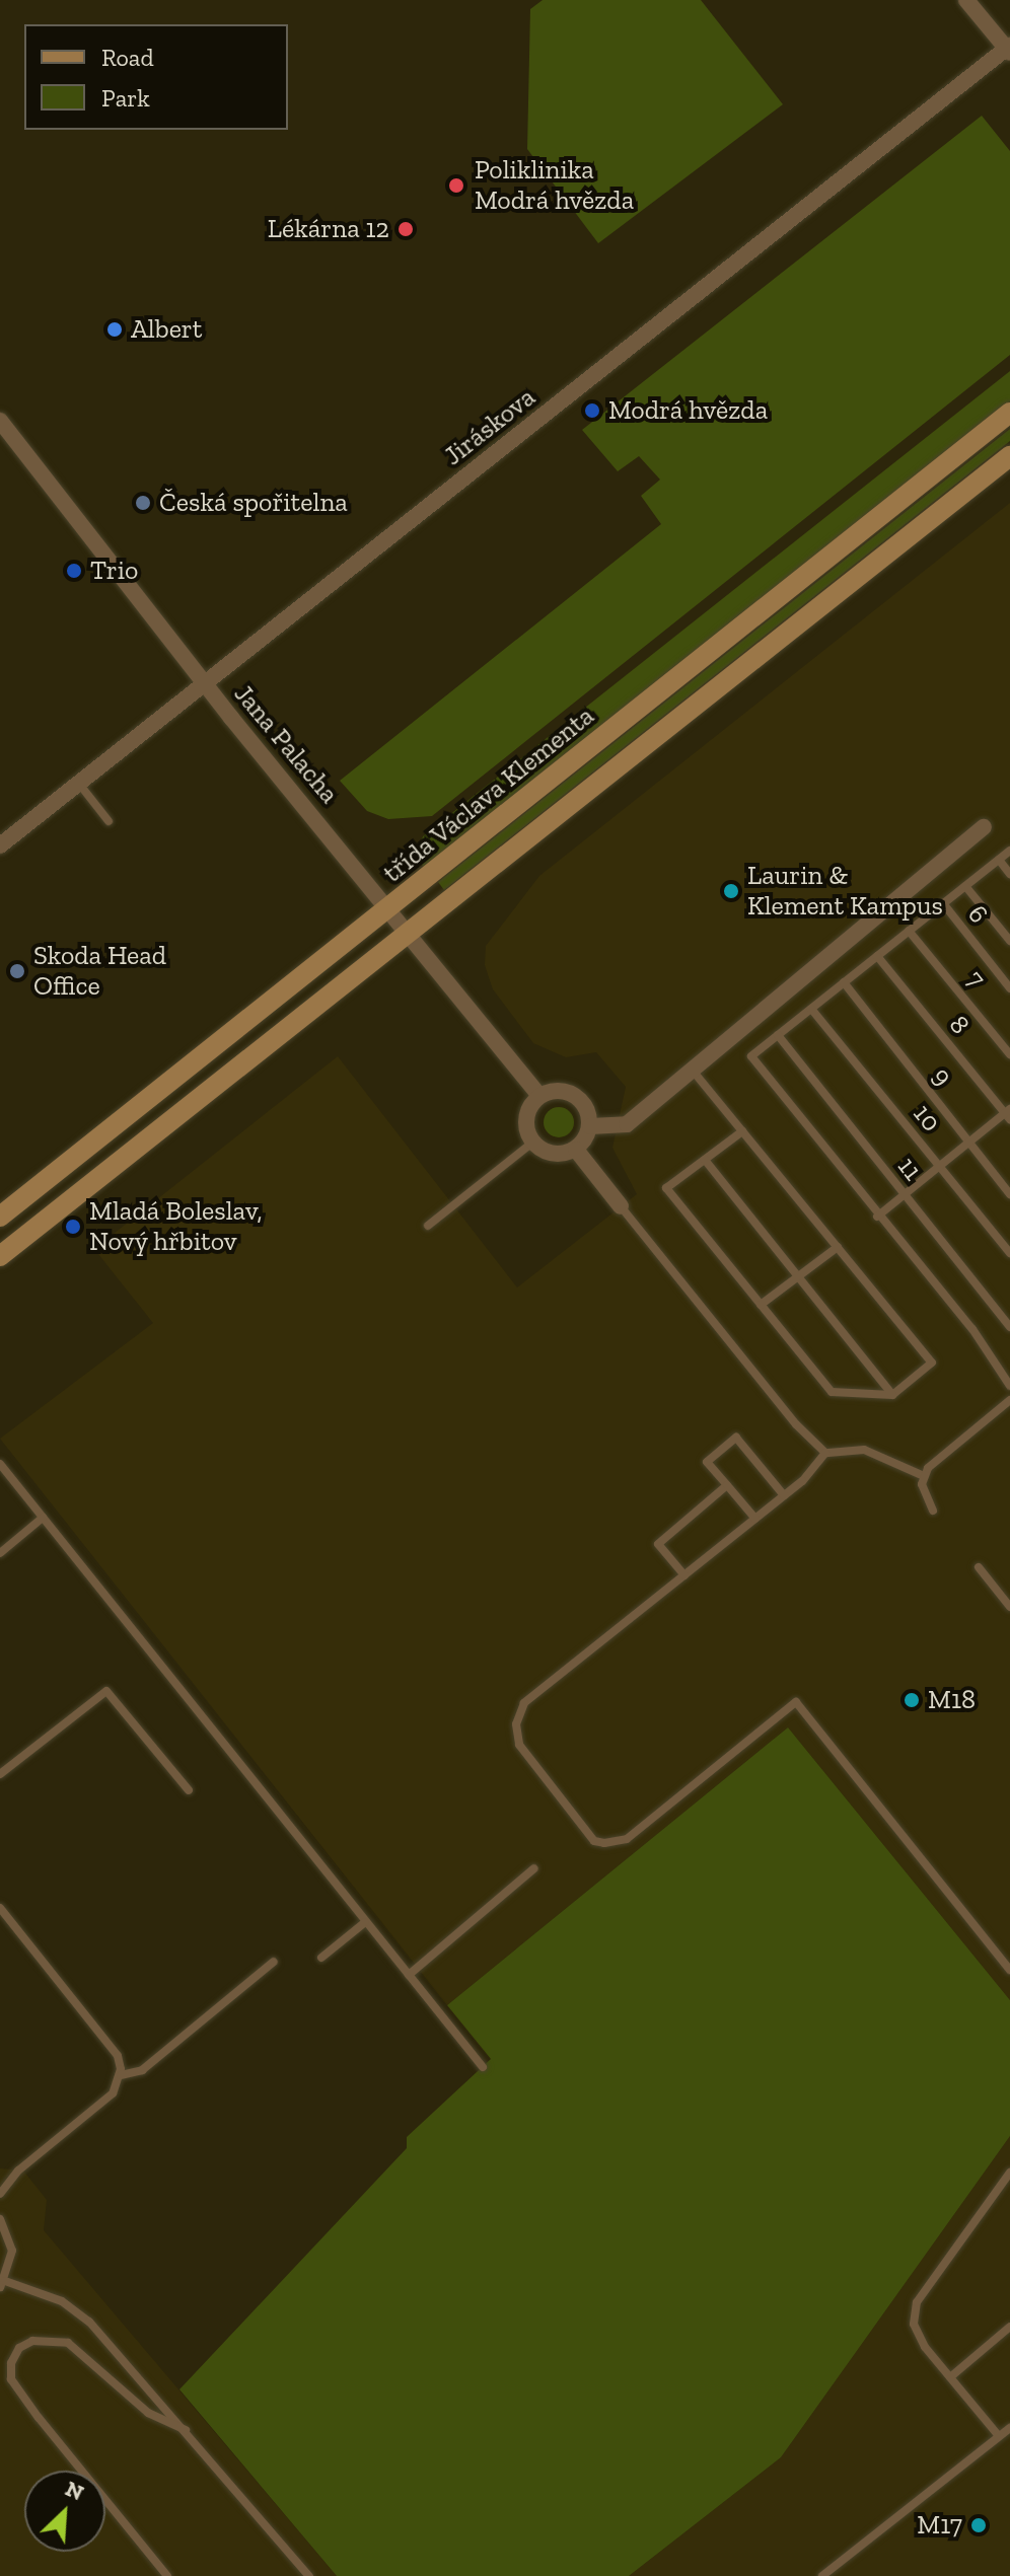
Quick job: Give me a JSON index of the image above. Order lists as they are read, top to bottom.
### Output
{
  "streets": {
    "street": ["Jiráskova", "Jana Palacha", "třída Václava Klementa"],
    "lane": [
      "6",
      "7",
      "8",
      "9",
      "10",
      "11"
    ]
  },
  "crossings": [
    ["Jiráskova", "Jana Palacha"],
    ["Jana Palacha", "třída Václava Klementa"]
  ],
  "places": [
    "Poliklinika Modrá hvězda",
    "Lékárna 12",
    "Albert",
    "Modrá hvězda",
    "Česká spořitelna",
    "Trio",
    "Laurin & Klement Kampus",
    "Skoda Head Office",
    "Mladá Boleslav, Nový hřbitov",
    "M18",
    "M17"
  ],
  "legend": ["Road", "Park"],
  "north": "top right"
}
